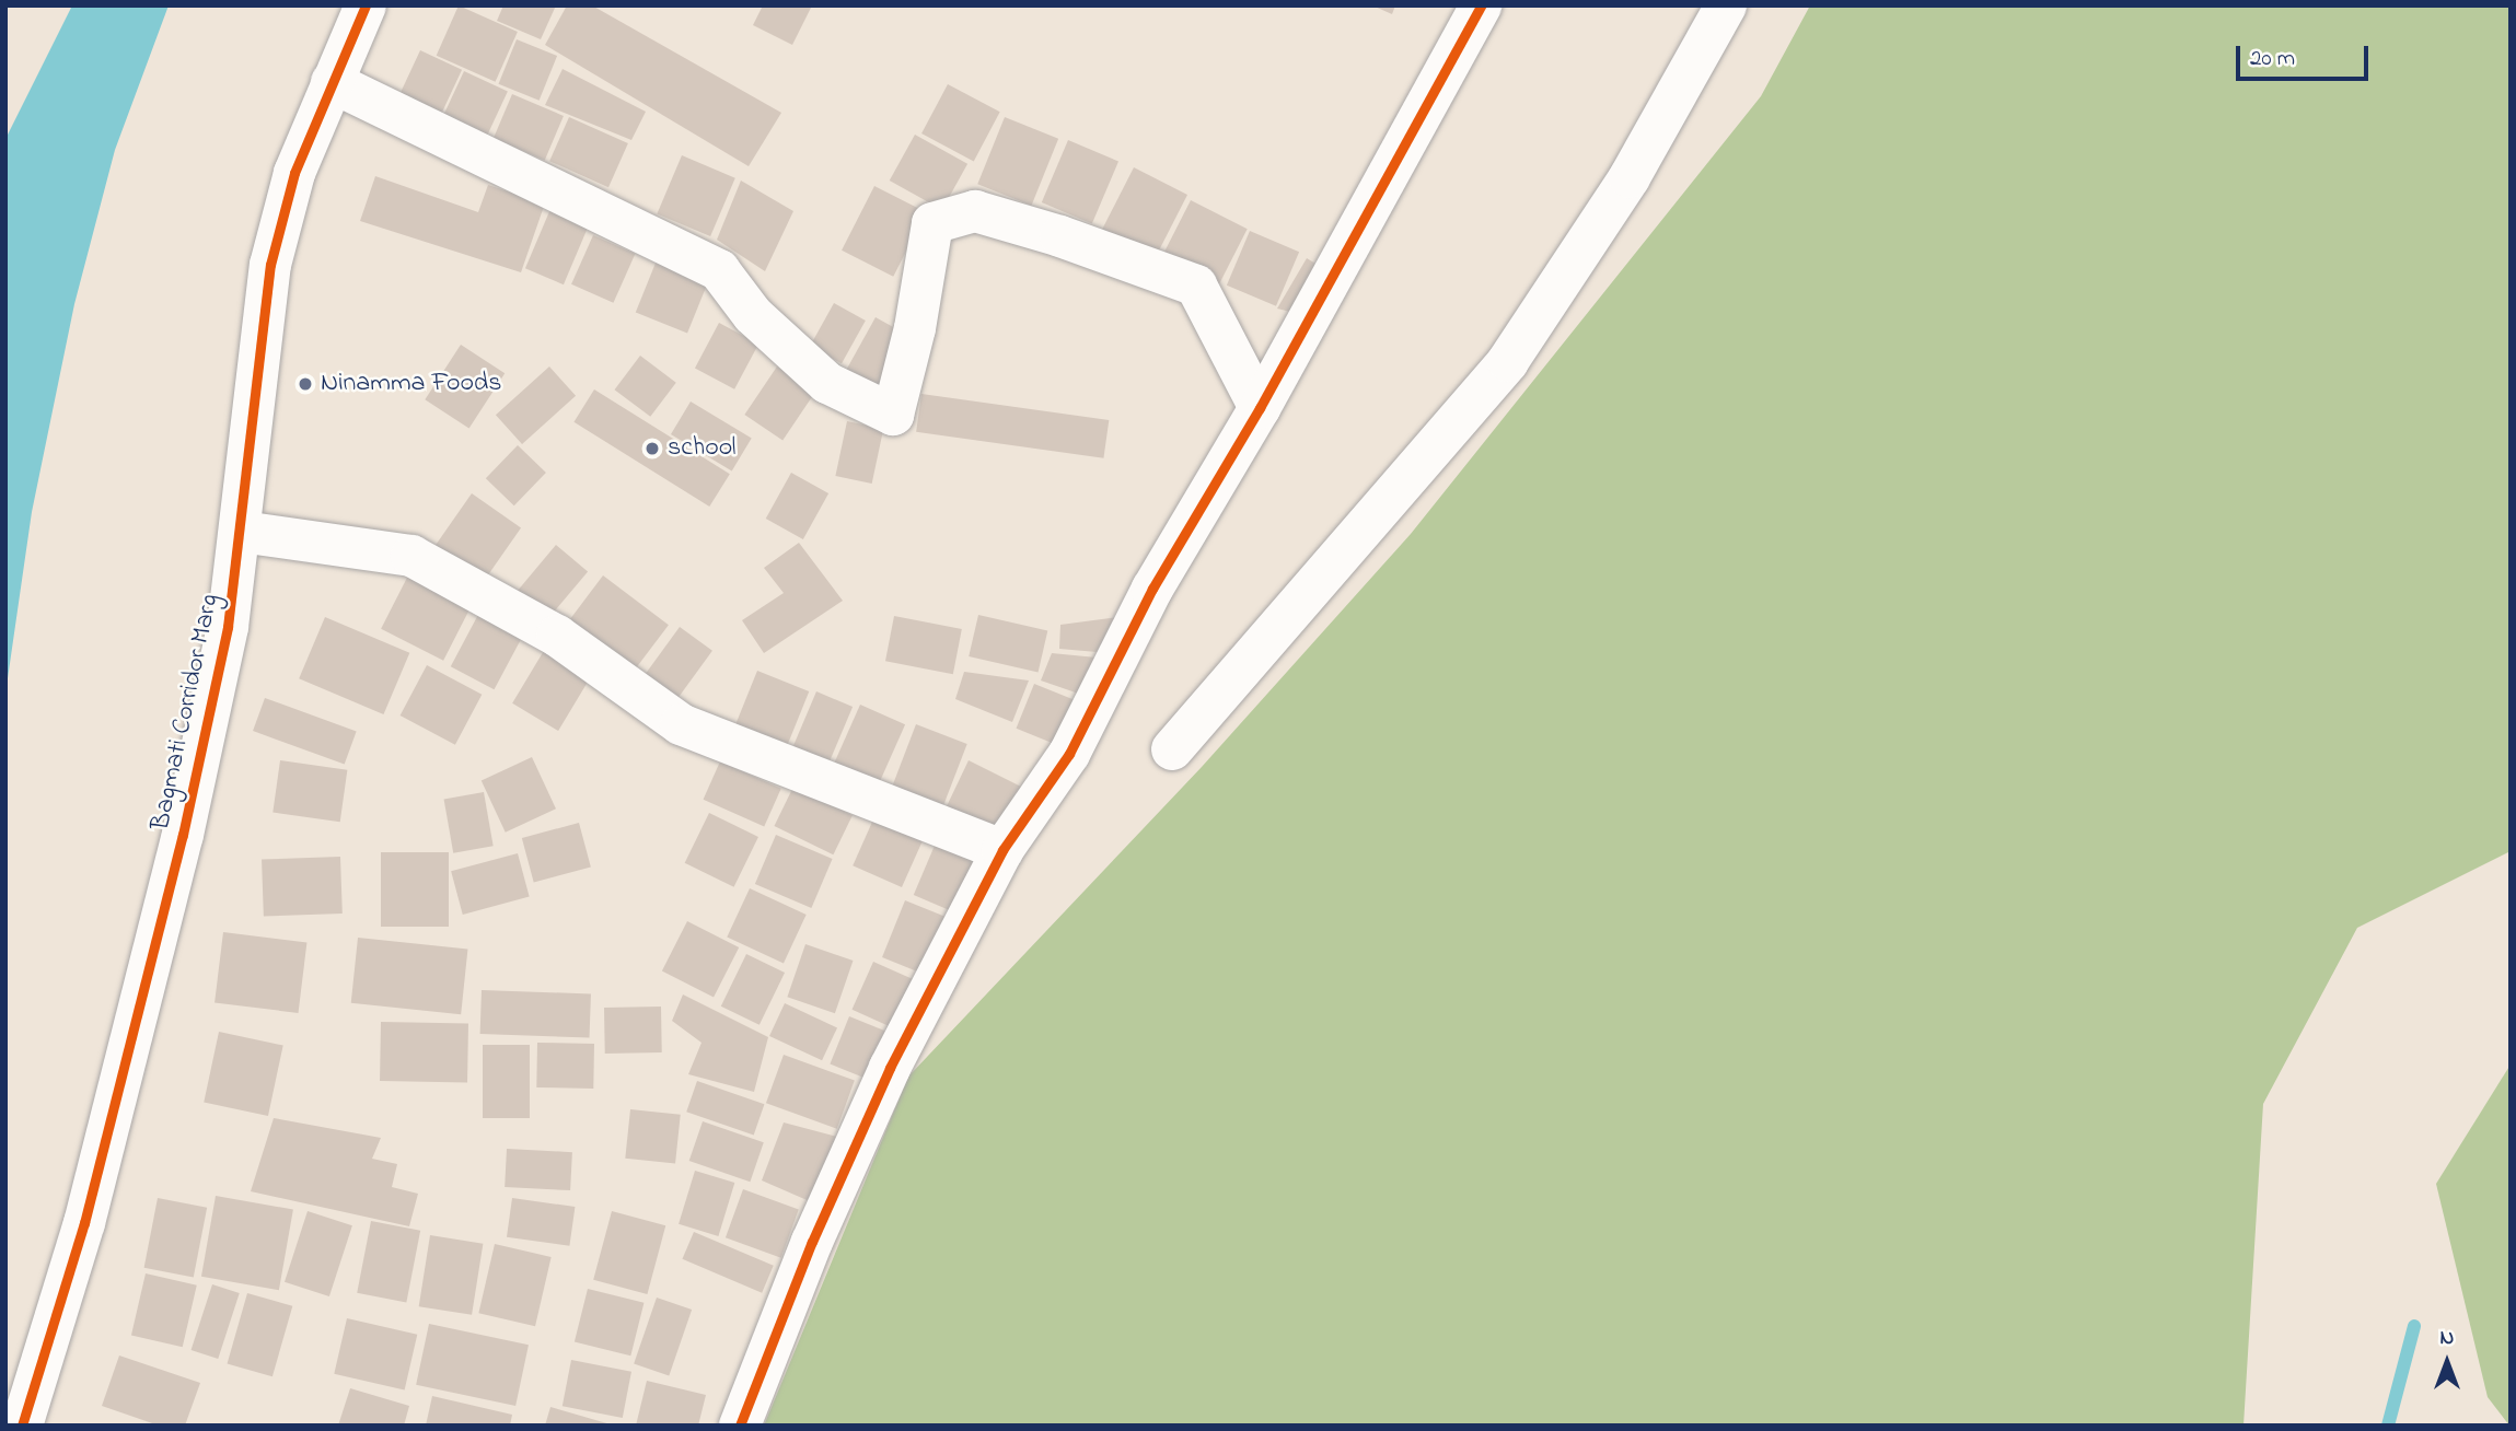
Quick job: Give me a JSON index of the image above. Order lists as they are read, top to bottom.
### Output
{
  "streets": {
    "street": ["Bagmati Corridor Marg"]
  },
  "places": ["Ninamma Foods", "school"],
  "scale_bar": "20 m",
  "north": "top"
}
